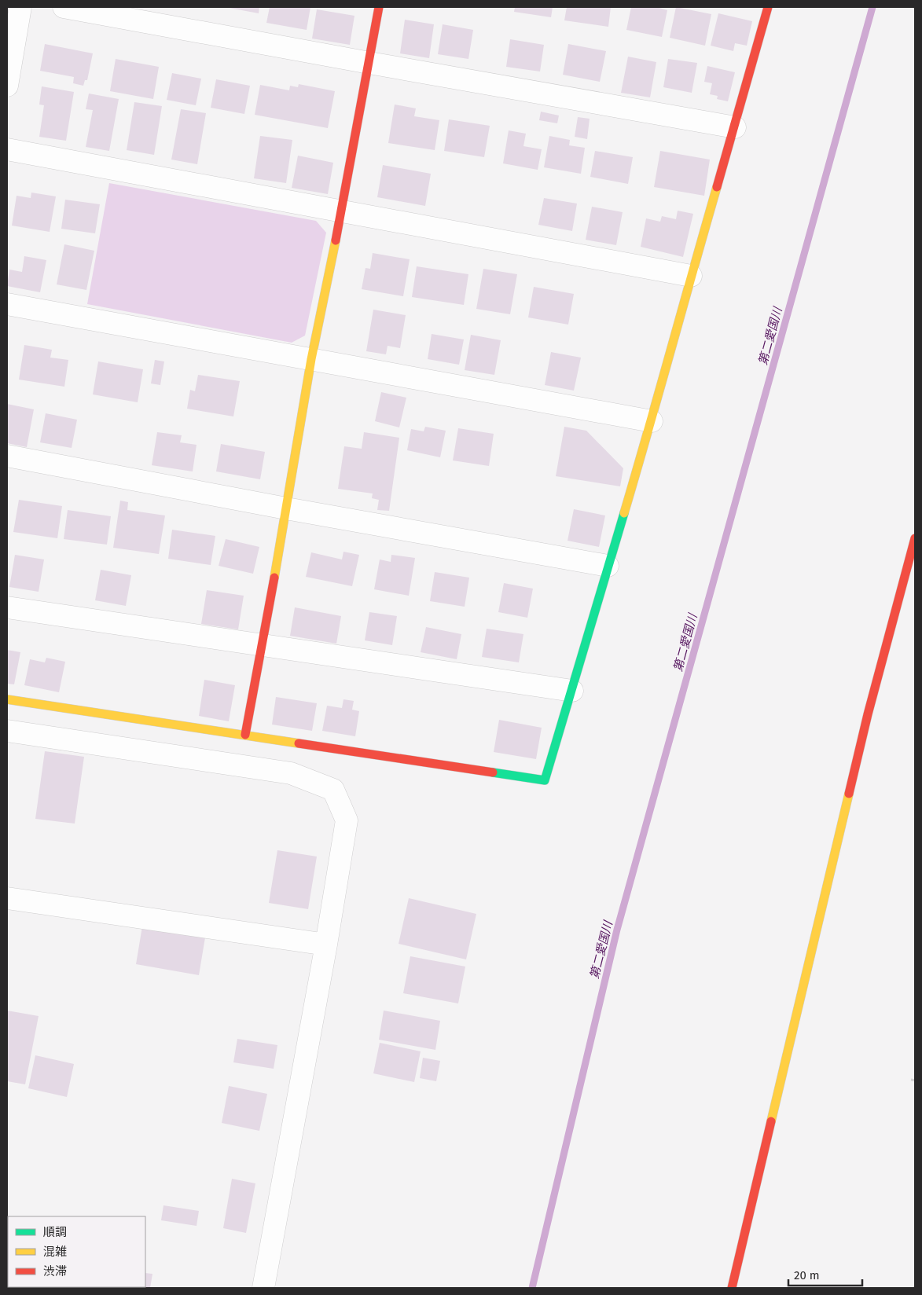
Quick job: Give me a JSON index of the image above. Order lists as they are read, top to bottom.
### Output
{
  "water": ["第二愛国川"],
  "legend": ["順調", "混雑", "渋滞"],
  "scale_bar": "20 m"
}
